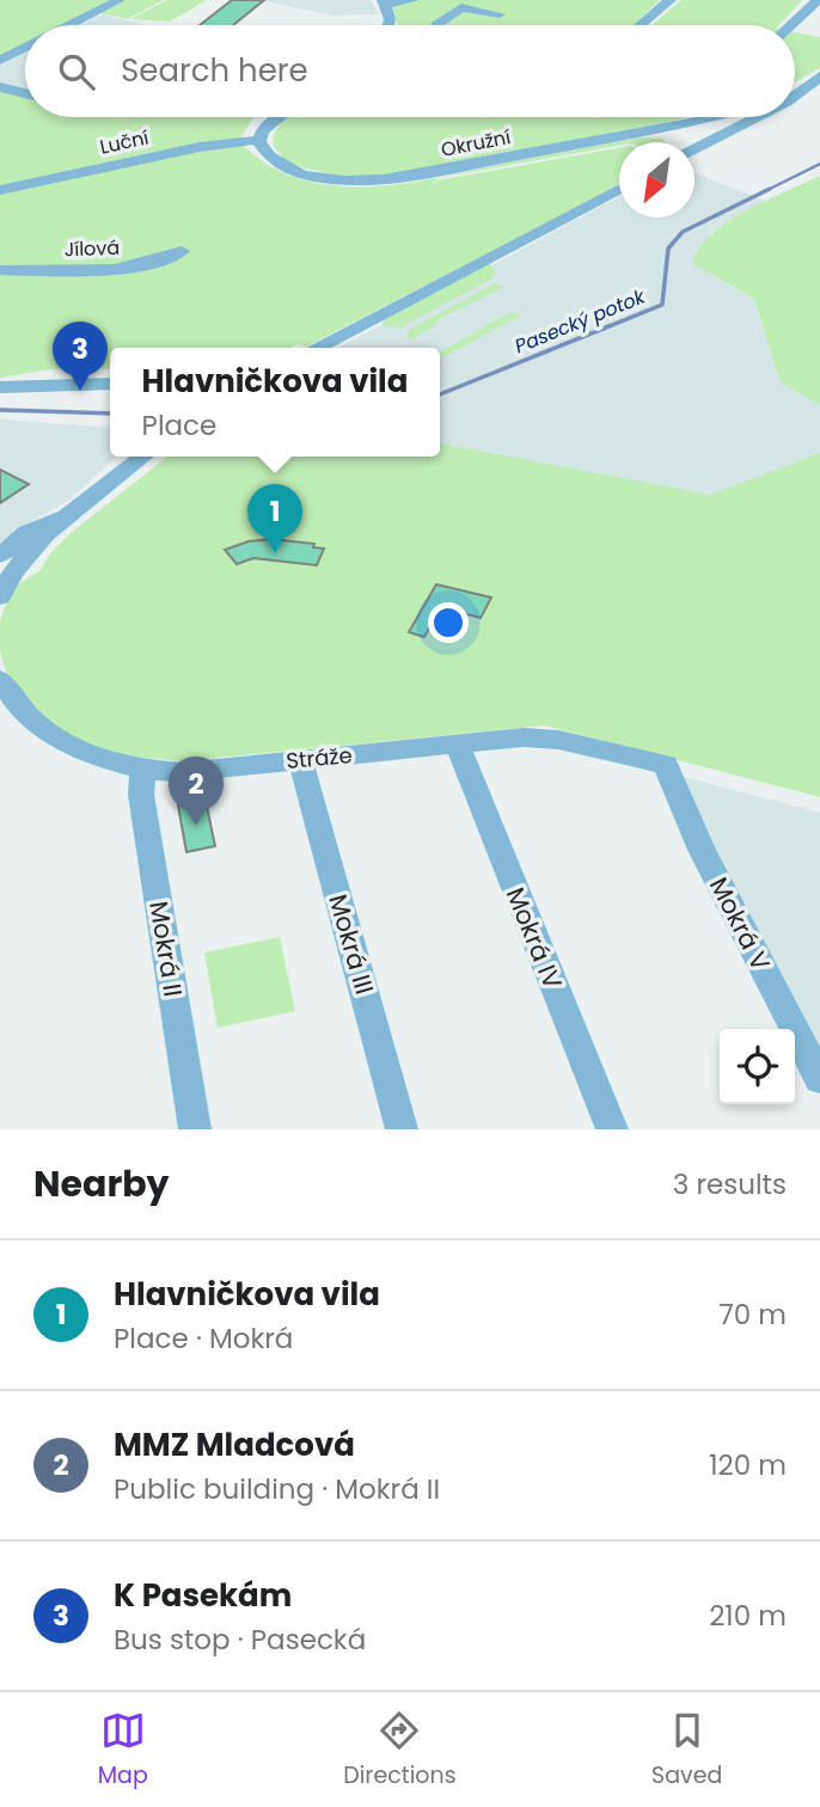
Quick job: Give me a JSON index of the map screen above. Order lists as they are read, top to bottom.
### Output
{
  "streets": {
    "street": [
      "Luční",
      "Okružní",
      "Jílová",
      "Stráže",
      "Mokrá V",
      "Mokrá IV",
      "Mokrá III",
      "Mokrá II"
    ]
  },
  "crossings": [
    ["Luční", "Okružní"],
    ["Stráže", "Mokrá V"],
    ["Stráže", "Mokrá IV"],
    ["Stráže", "Mokrá III"],
    ["Stráže", "Mokrá II"]
  ],
  "water": ["Pasecký potok"],
  "north": "bottom left",
  "page": {
    "search": "Search here",
    "pins": ["3", "1", "2"],
    "popup": ["Hlavničkova vila", "Place"],
    "heading": ["Nearby", "3 results"],
    "list": [
      {
        "mark": "1",
        "name": "Hlavničkova vila",
        "note": "Place · Mokrá",
        "value": "70 m"
      },
      {
        "mark": "2",
        "name": "MMZ Mladcová",
        "note": "Public building · Mokrá II",
        "value": "120 m"
      },
      {
        "mark": "3",
        "name": "K Pasekám",
        "note": "Bus stop · Pasecká",
        "value": "210 m"
      }
    ],
    "nav": ["Map", "Directions", "Saved"]
  }
}
